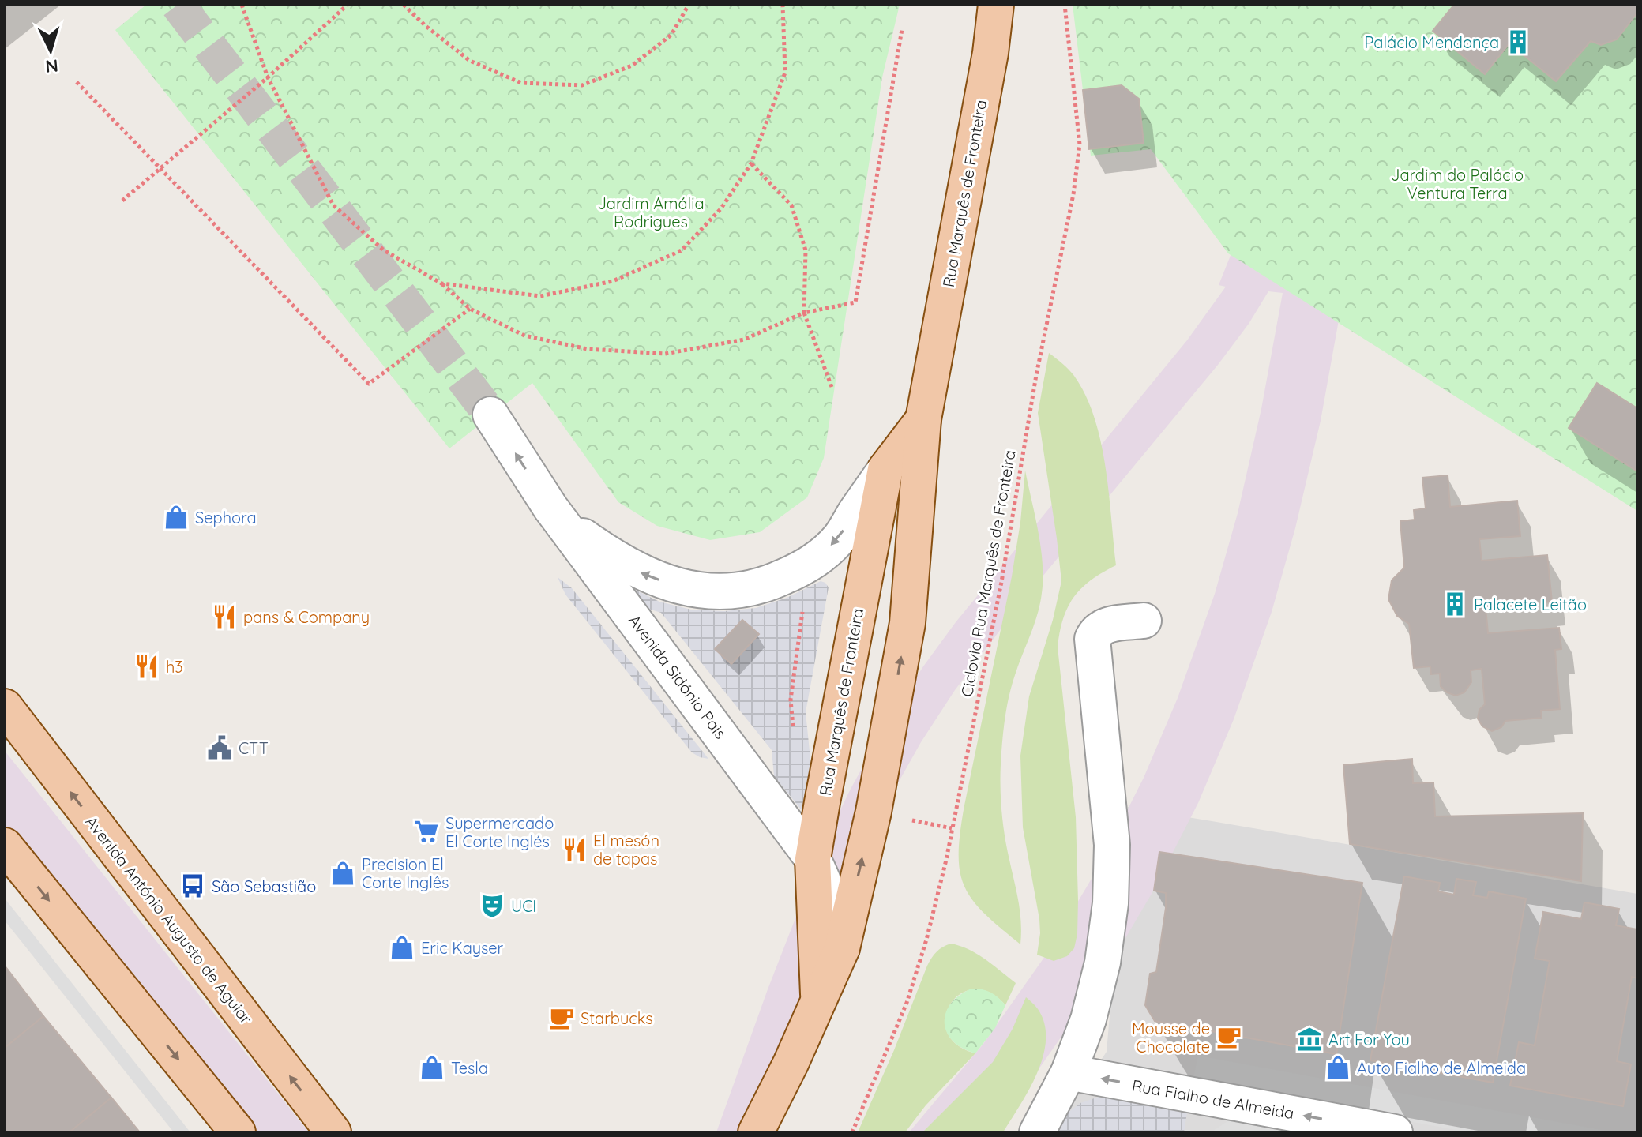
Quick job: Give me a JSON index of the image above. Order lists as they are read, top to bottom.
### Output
{
  "streets": {
    "main road": ["Rua Marquês de Fronteira", "Avenida António Augusto de Aguiar"],
    "street": ["Avenida Sidónio Pais", "Rua Fialho de Almeida"],
    "path": ["Ciclovia Rua Marquês de Fronteira"]
  },
  "crossings": [
    ["Rua Marquês de Fronteira", "Avenida Sidónio Pais"]
  ],
  "one_way": ["Rua Fialho de Almeida"],
  "parks": ["Jardim do Palácio Ventura Terra", "Jardim Amália Rodrigues"],
  "places": {
    "building": ["Palácio Mendonça", "Palacete Leitão"],
    "shop": [
      "Sephora",
      "Precision El Corte Inglês",
      "Eric Kayser",
      "Tesla",
      "Auto Fialho de Almeida"
    ],
    "restaurant": ["pans & Company", "h3", "El mesón de tapas"],
    "public building": ["CTT"],
    "supermarket": ["Supermercado El Corte Inglés"],
    "bus stop": ["São Sebastião"],
    "theatre": ["UCI"],
    "cafe": ["Starbucks", "Mousse de Chocolate"],
    "museum": ["Art For You"]
  },
  "north": "bottom"
}
